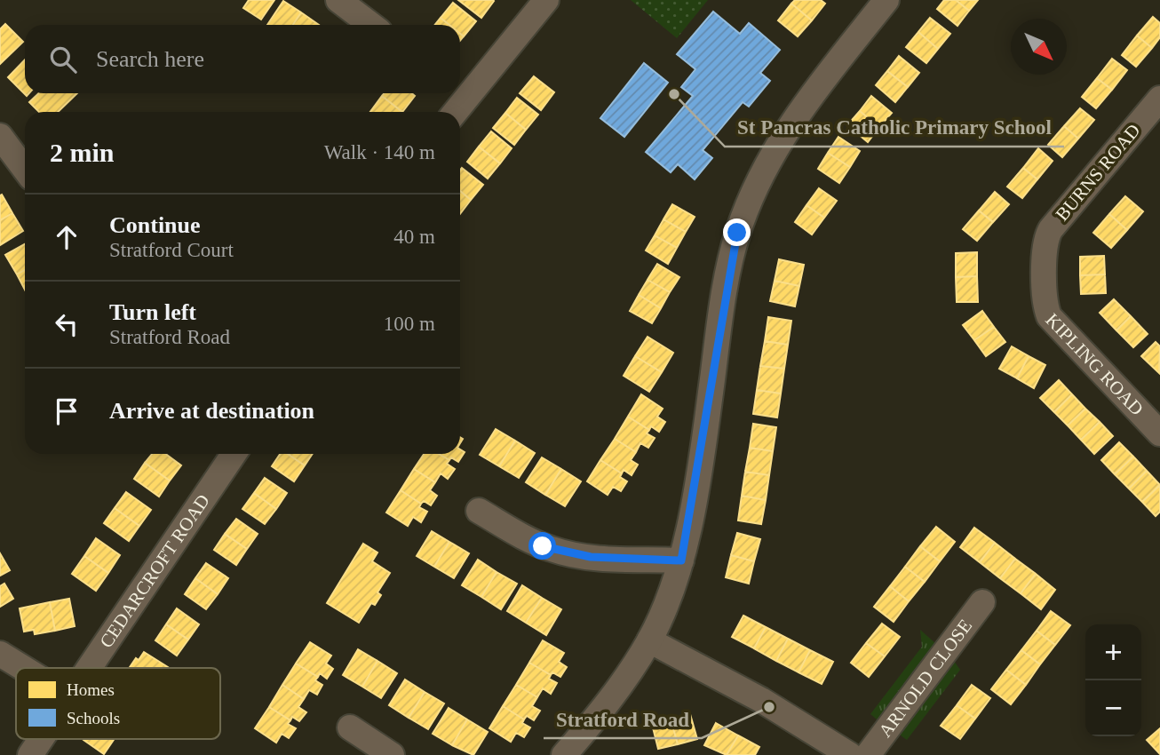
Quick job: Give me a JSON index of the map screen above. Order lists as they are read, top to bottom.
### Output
{
  "streets": {
    "street": [
      "BURNS ROAD",
      "KIPLING ROAD",
      "CEDARCROFT ROAD",
      "ARNOLD CLOSE"
    ]
  },
  "crossings": [
    ["BURNS ROAD", "KIPLING ROAD"]
  ],
  "places": ["St Pancras Catholic Primary School", "Stratford Road"],
  "legend": ["Homes", "Schools"],
  "north": "bottom right",
  "page": {
    "search": "Search here",
    "heading": ["2 min", "Walk · 140 m"],
    "list": [
      ["Continue", "Stratford Court", "40 m"],
      ["Turn left", "Stratford Road", "100 m"],
      "Arrive at destination"
    ],
    "map_buttons": ["+", "−"]
  }
}
